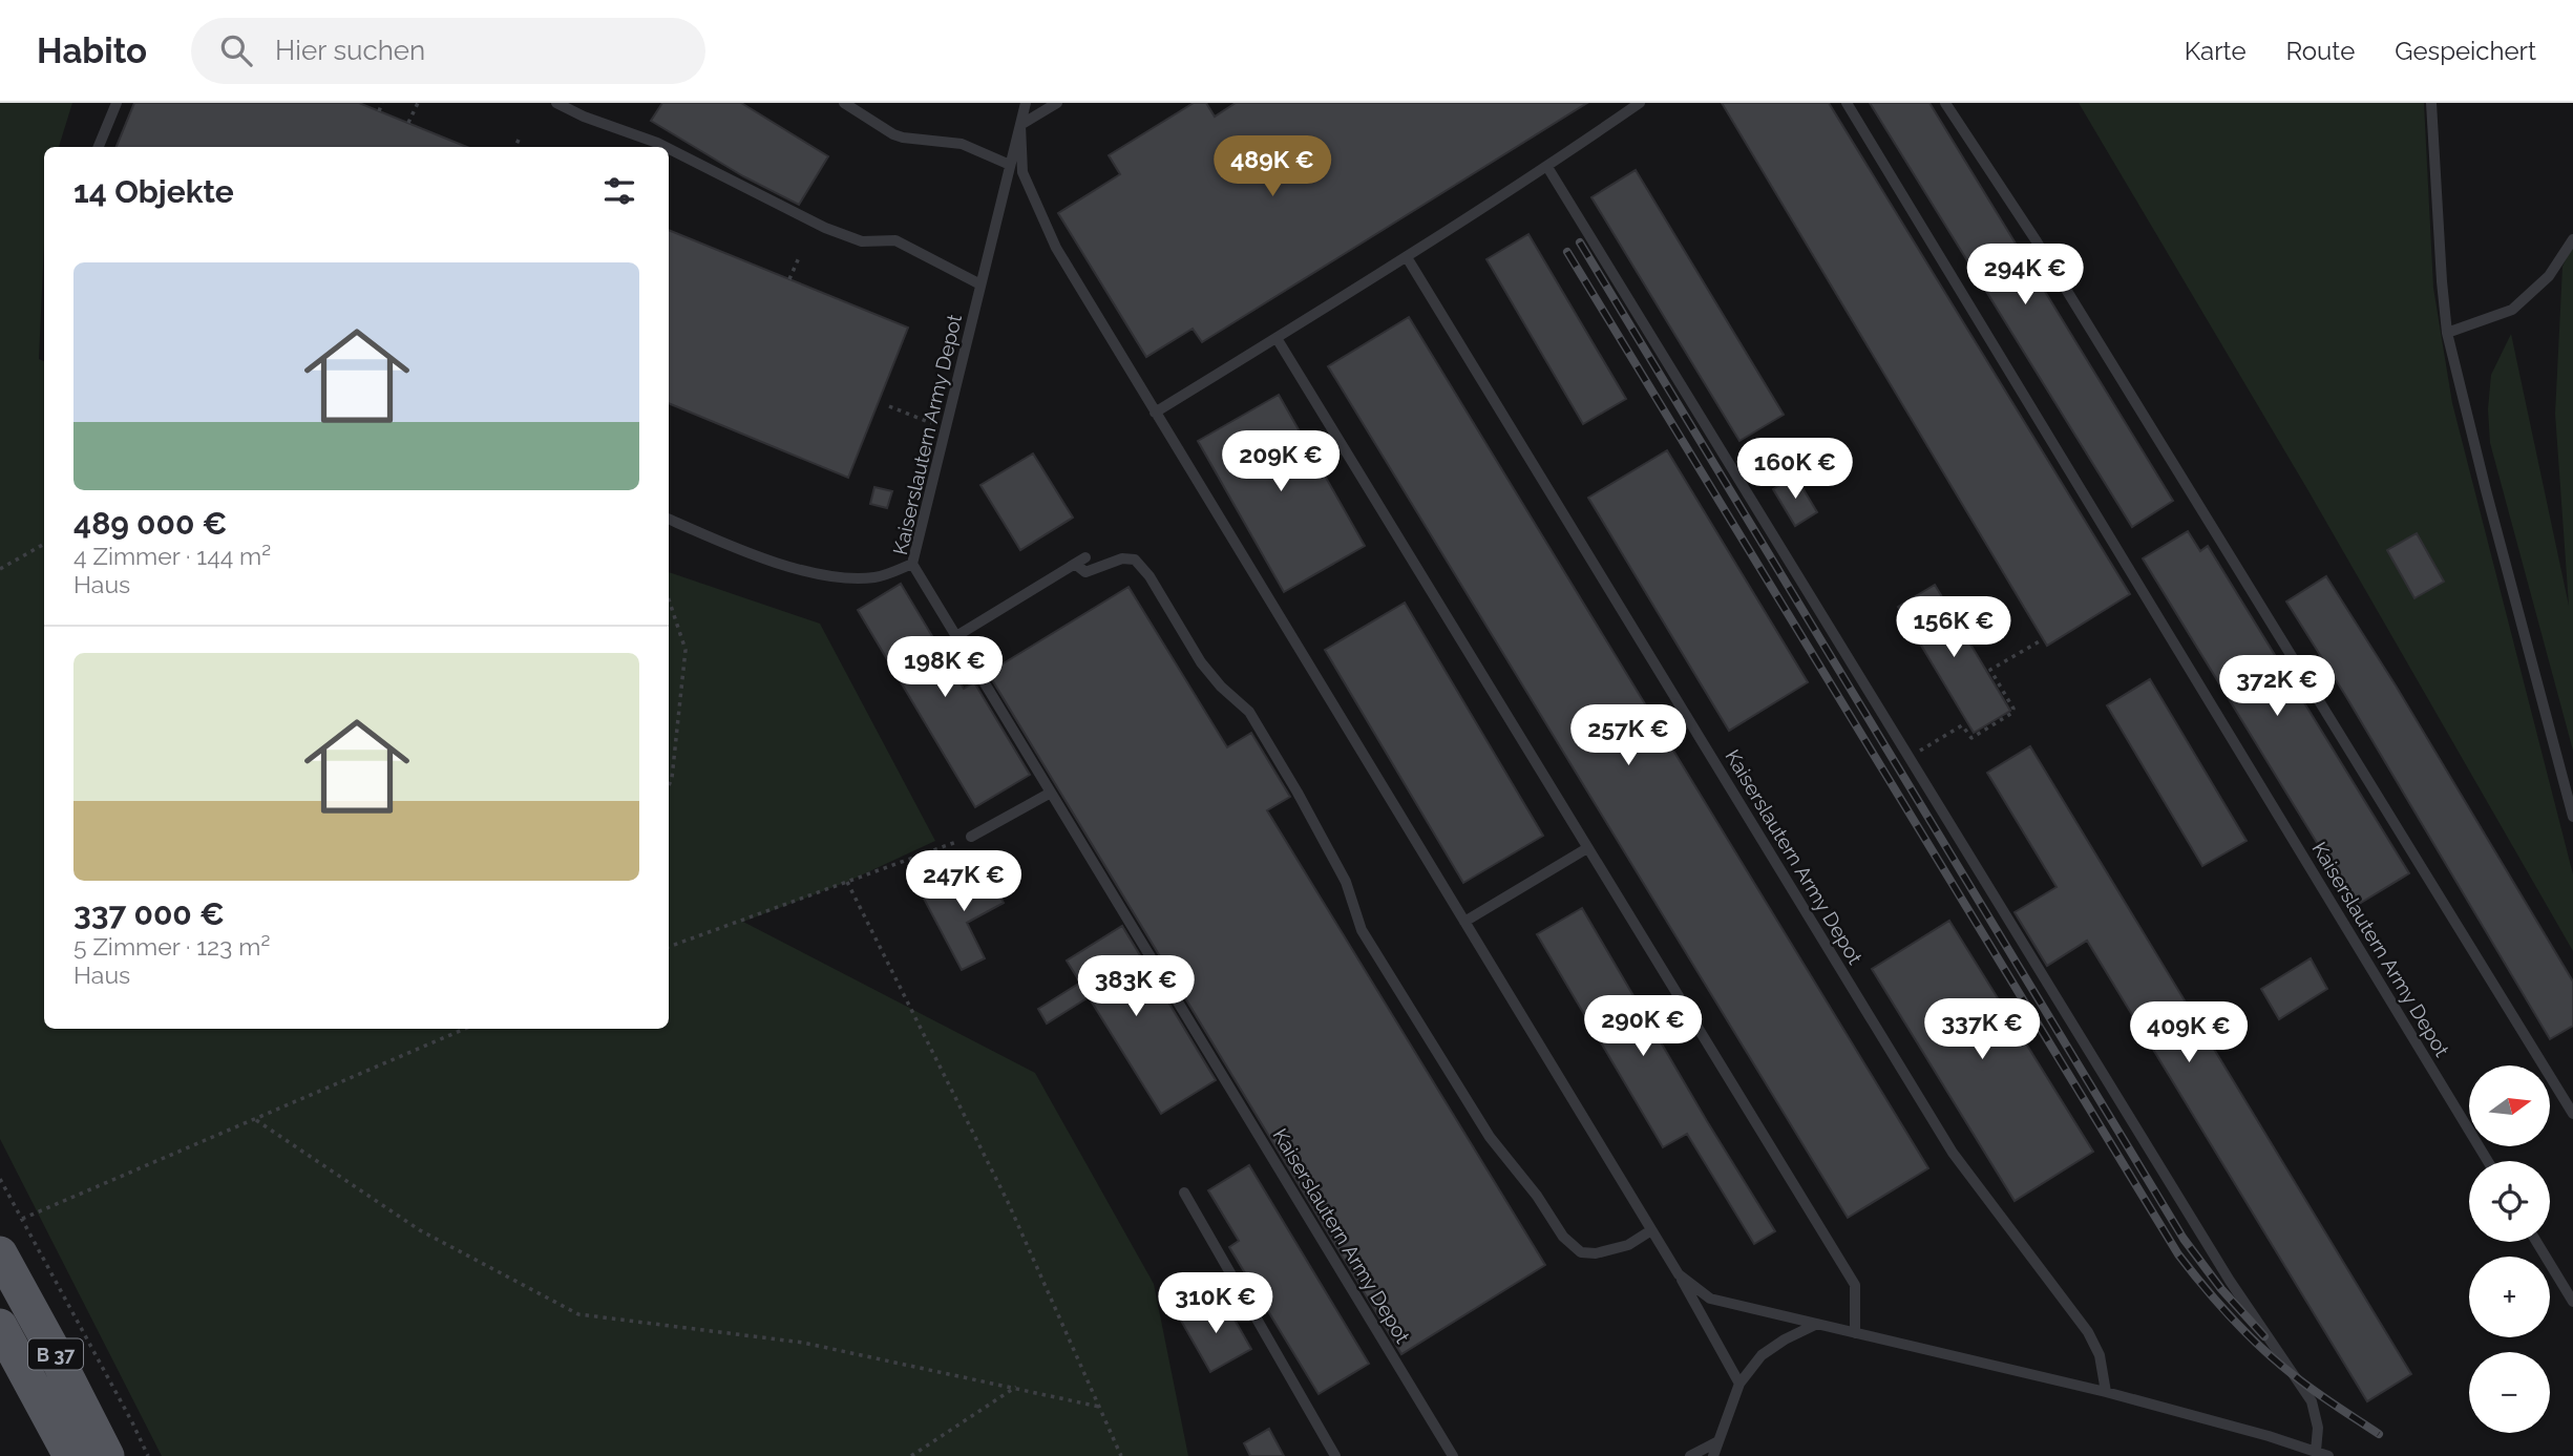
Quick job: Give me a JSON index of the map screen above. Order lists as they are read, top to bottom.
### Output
{
  "streets": {
    "main road": ["B 37"],
    "lane": ["Kaiserslautern Army Depot"]
  },
  "north": "right",
  "page": {
    "header": "Habito",
    "search": "Hier suchen",
    "nav": ["Karte", "Route", "Gespeichert"],
    "price": [
      "489K €",
      "294K €",
      "209K €",
      "160K €",
      "156K €",
      "198K €",
      "372K €",
      "257K €",
      "247K €",
      "383K €",
      "290K €",
      "337K €",
      "409K €",
      "310K €"
    ],
    "heading": "14 Objekte",
    "list": [
      {
        "name": "489 000 €",
        "note": "4 Zimmer · 144 m² · Haus"
      },
      {
        "name": "337 000 €",
        "note": "5 Zimmer · 123 m² · Haus"
      }
    ],
    "map_buttons": ["+", "−"]
  }
}
